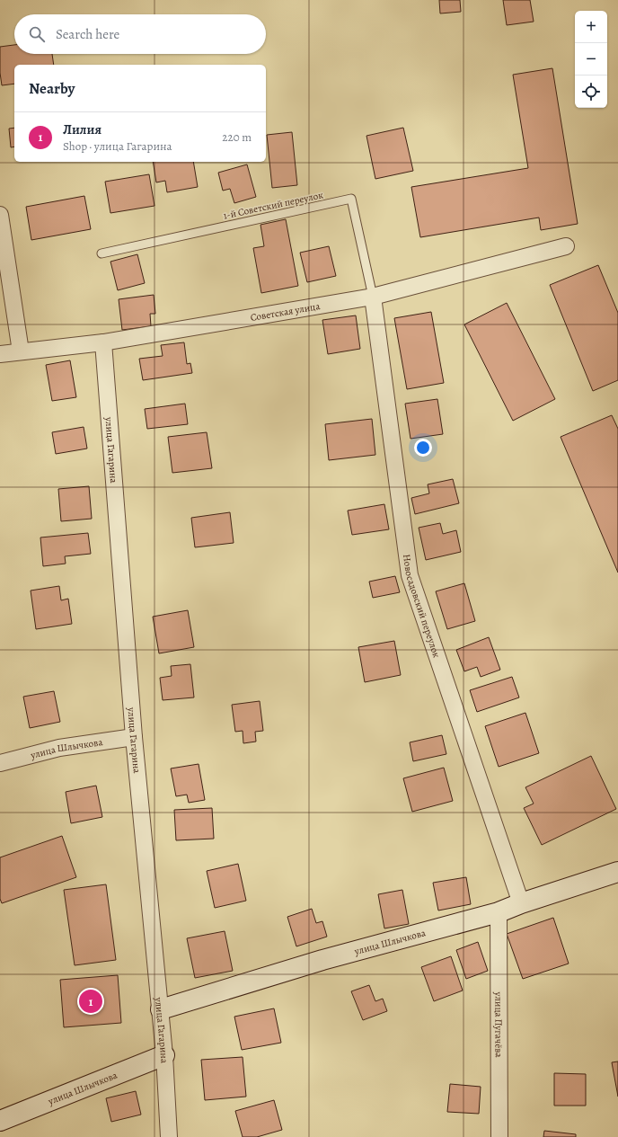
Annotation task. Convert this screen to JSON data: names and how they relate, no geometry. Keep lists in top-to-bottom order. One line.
{"streets":{"street":["Советская улица","улица Гагарина","Новосадовский переулок","улица Шлычкова","улица Пугачёва"],"lane":["1-й Советский переулок"]},"crossings":[["1-й Советский переулок","Советская улица"],["1-й Советский переулок","Новосадовский переулок"],["Советская улица","улица Гагарина"],["Советская улица","Новосадовский переулок"],["улица Гагарина","улица Шлычкова"],["Новосадовский переулок","улица Шлычкова"],["улица Шлычкова","улица Пугачёва"]],"page":{"map_buttons":["+","−"],"search":"Search here","heading":"Nearby","list":[{"mark":"1","name":"Лилия","note":"Shop · улица Гагарина","value":"220 m"}],"pins":"1"}}
